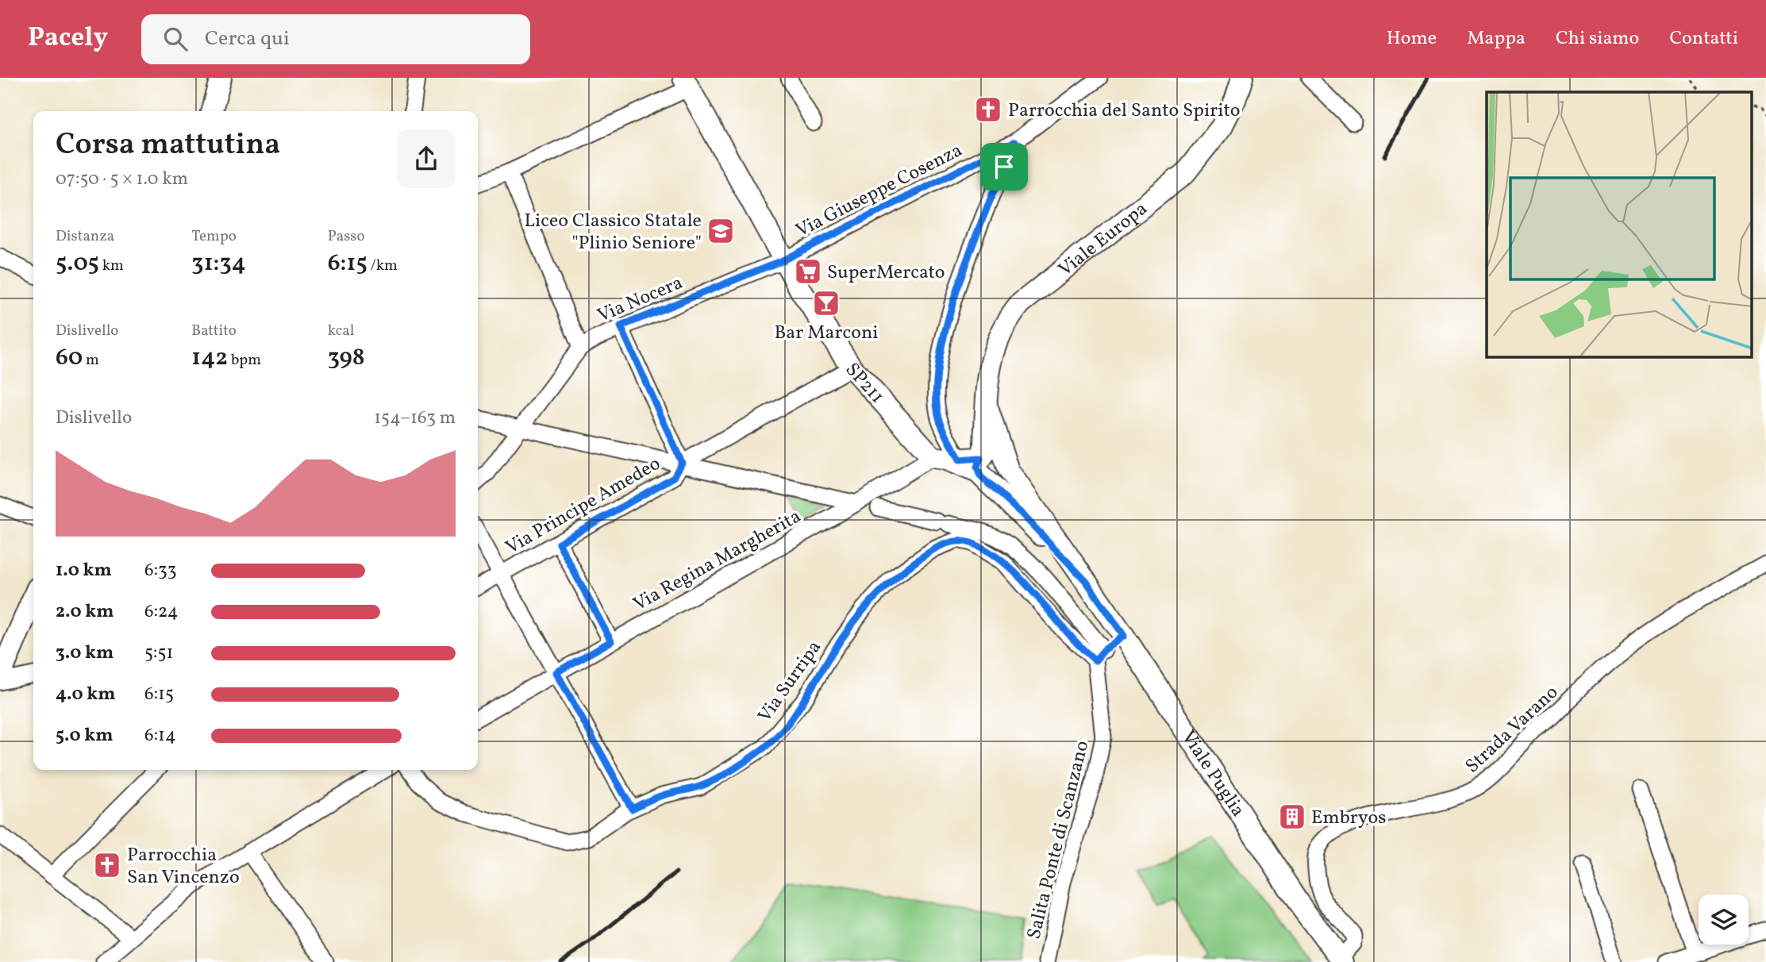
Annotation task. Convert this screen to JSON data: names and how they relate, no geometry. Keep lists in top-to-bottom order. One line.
{"streets":{"main road":["Viale Europa","SP211","Viale Puglia"],"street":["Via Giuseppe Cosenza","Via Nocera","Via Principe Amedeo","Via Regina Margherita","Via Surripa","Strada Varano","Salita Ponte di Scanzano"]},"crossings":[["Via Giuseppe Cosenza","Via Nocera"],["Via Giuseppe Cosenza","SP211"],["Viale Europa","Viale Puglia"],["Via Nocera","SP211"],["SP211","Via Principe Amedeo"],["SP211","Via Regina Margherita"],["Via Surripa","Salita Ponte di Scanzano"],["Strada Varano","Viale Puglia"]],"places":{"church":["Parrocchia del Santo Spirito","Parrocchia San Vincenzo"],"school or university":["Liceo Classico Statale \"Plinio Seniore\""],"supermarket":["SuperMercato"],"bar":["Bar Marconi"],"building":["Embryos"]},"page":{"header":"Pacely","search":"Cerca qui","nav":["Home","Mappa","Chi siamo","Contatti"],"heading":["Corsa mattutina","07:50 · 5 × 1.0 km"],"stats":[["Distanza","5.05 km"],["Tempo","31:34"],["Passo","6:15 /km"],["Dislivello","60 m"],["Battito","142 bpm"],["kcal","398"]],"chart":["Dislivello","154–163 m"],"list":[{"name":"1.0 km","note":"6:33"},{"name":"2.0 km","note":"6:24"},{"name":"3.0 km","note":"5:51"},{"name":"4.0 km","note":"6:15"},{"name":"5.0 km","note":"6:14"}]}}
